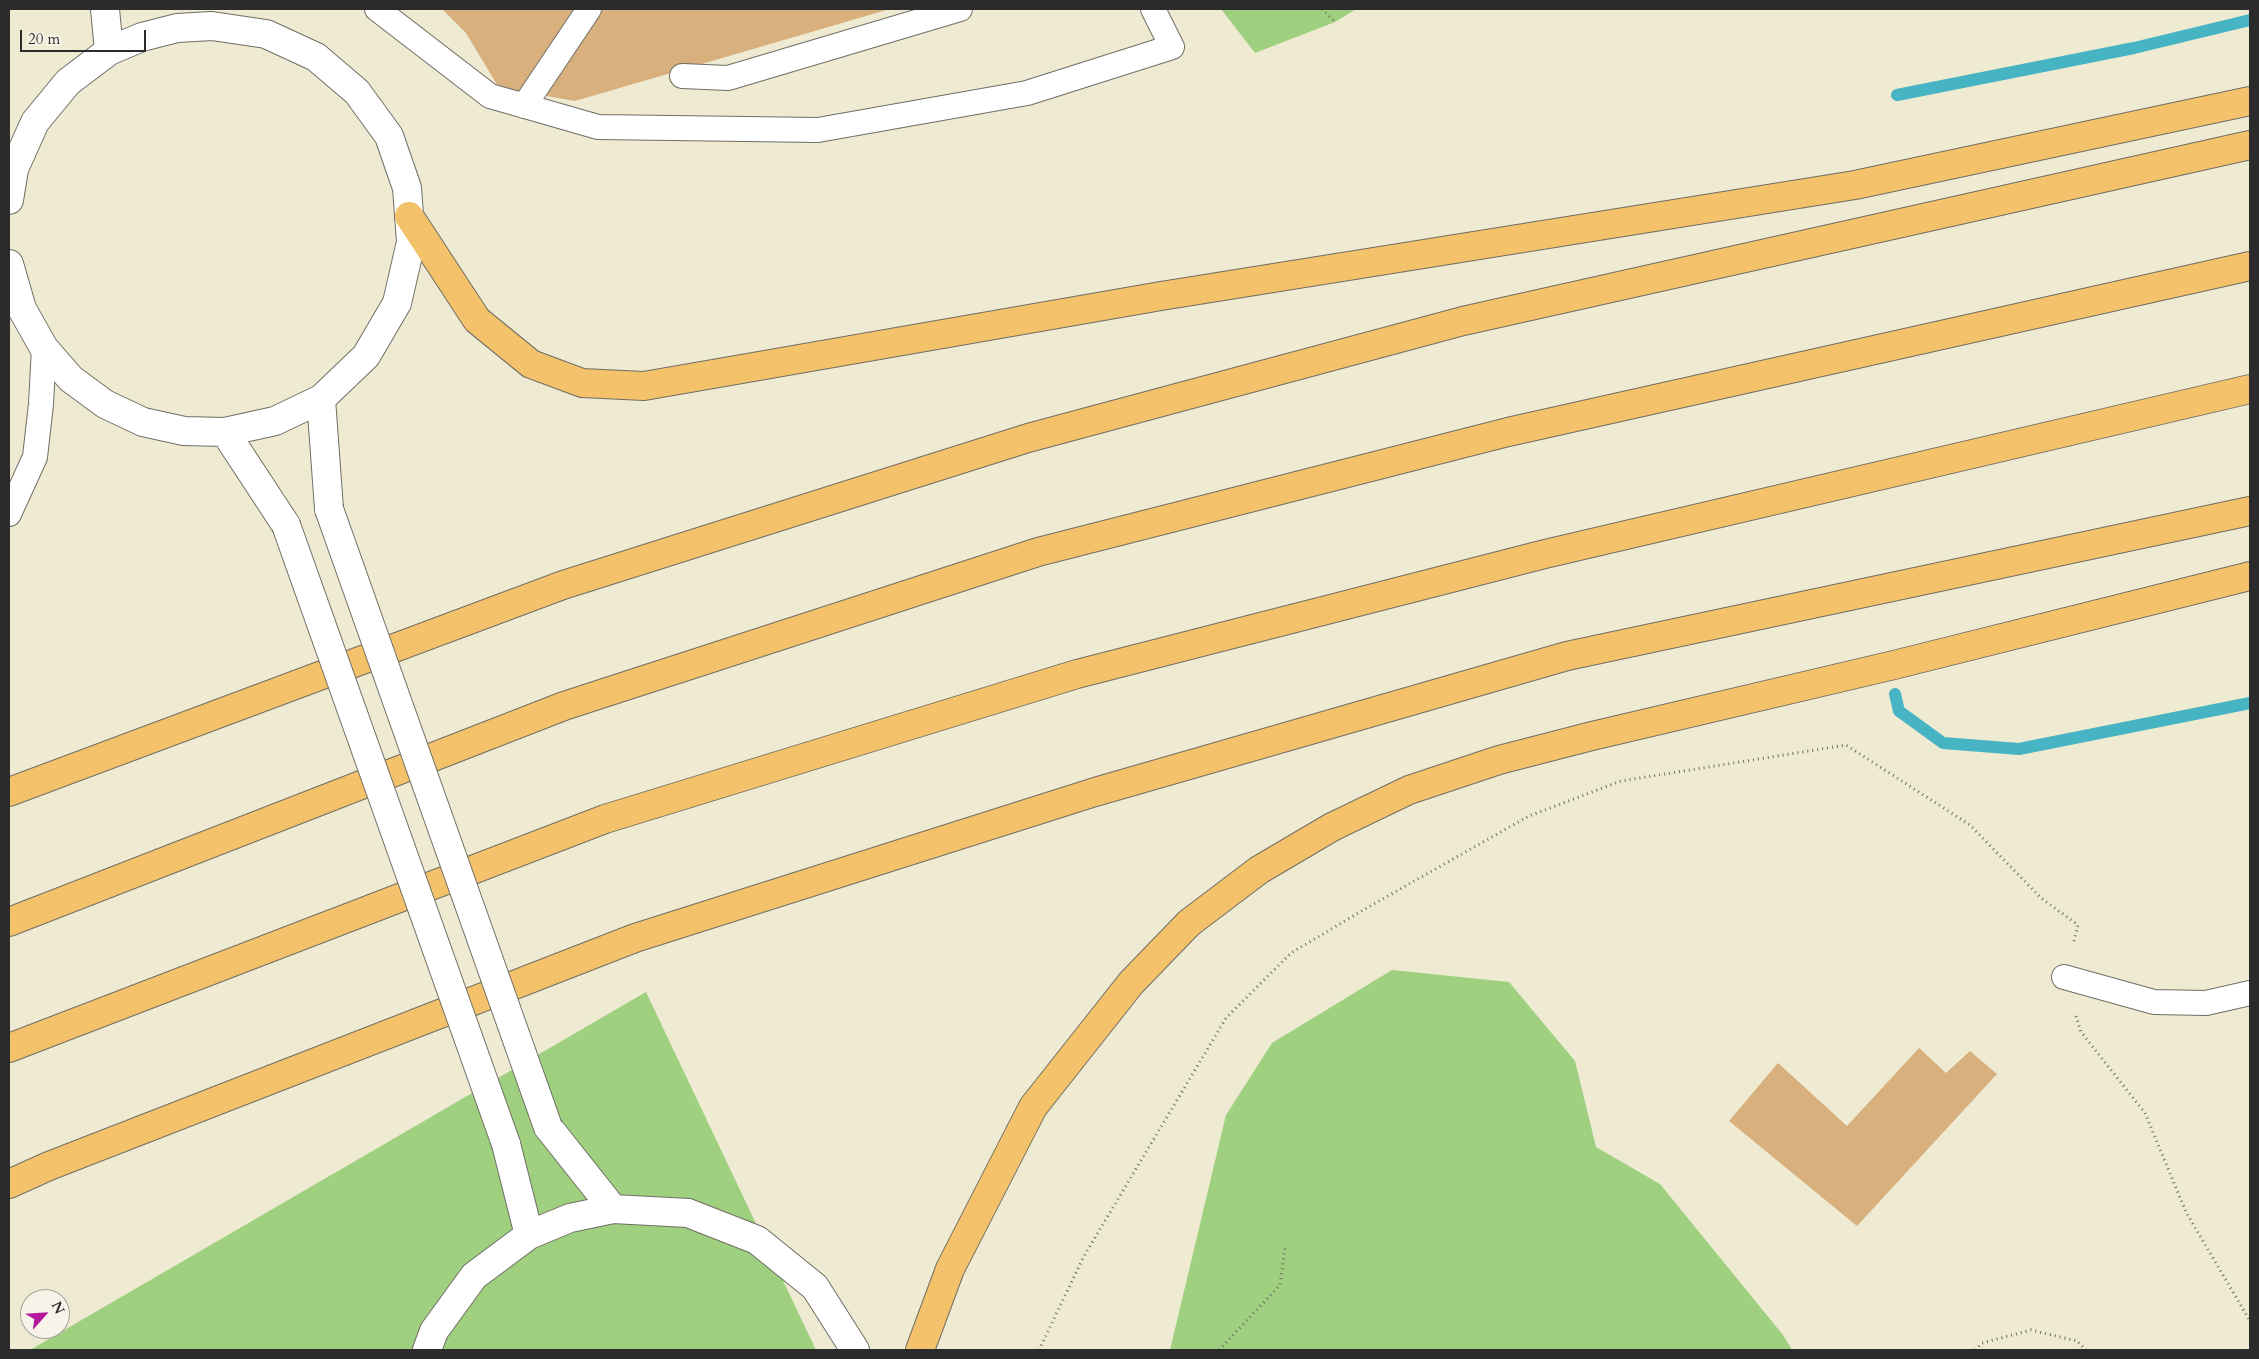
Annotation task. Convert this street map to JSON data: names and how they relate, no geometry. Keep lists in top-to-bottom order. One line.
{"scale_bar":"20 m","north":"top right"}
